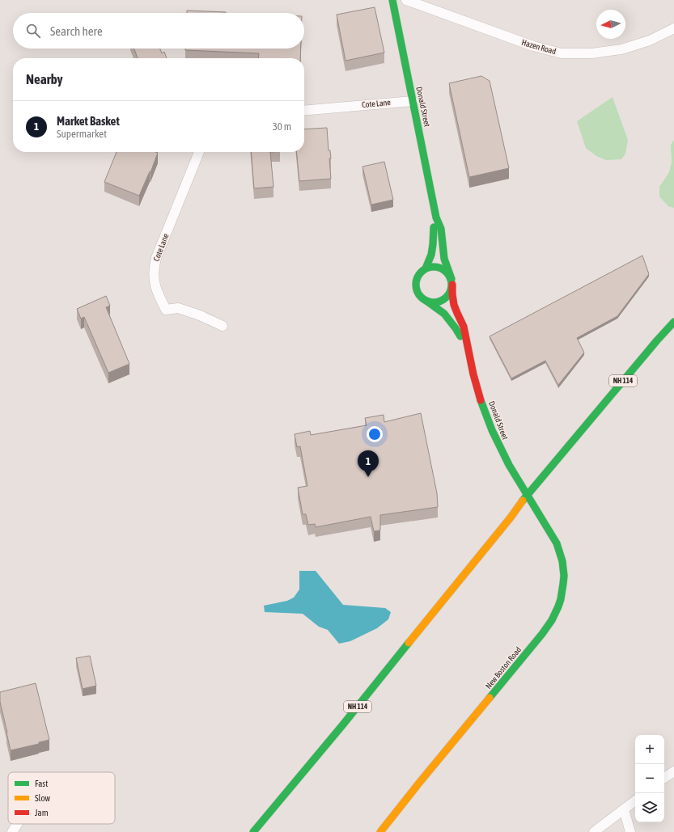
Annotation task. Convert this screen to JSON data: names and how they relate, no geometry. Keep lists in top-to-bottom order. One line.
{"streets":{"street":["Hazen Road","Cote Lane","Donald Street","NH 114","New Boston Road"]},"crossings":[["Cote Lane","Donald Street"],["Donald Street","NH 114"],["Donald Street","New Boston Road"],["NH 114","New Boston Road"]],"legend":["Fast","Slow","Jam"],"north":"left","page":{"search":"Search here","heading":"Nearby","list":[{"mark":"1","name":"Market Basket","note":"Supermarket","value":"30 m"}],"pins":"1","map_buttons":["+","−"]}}
